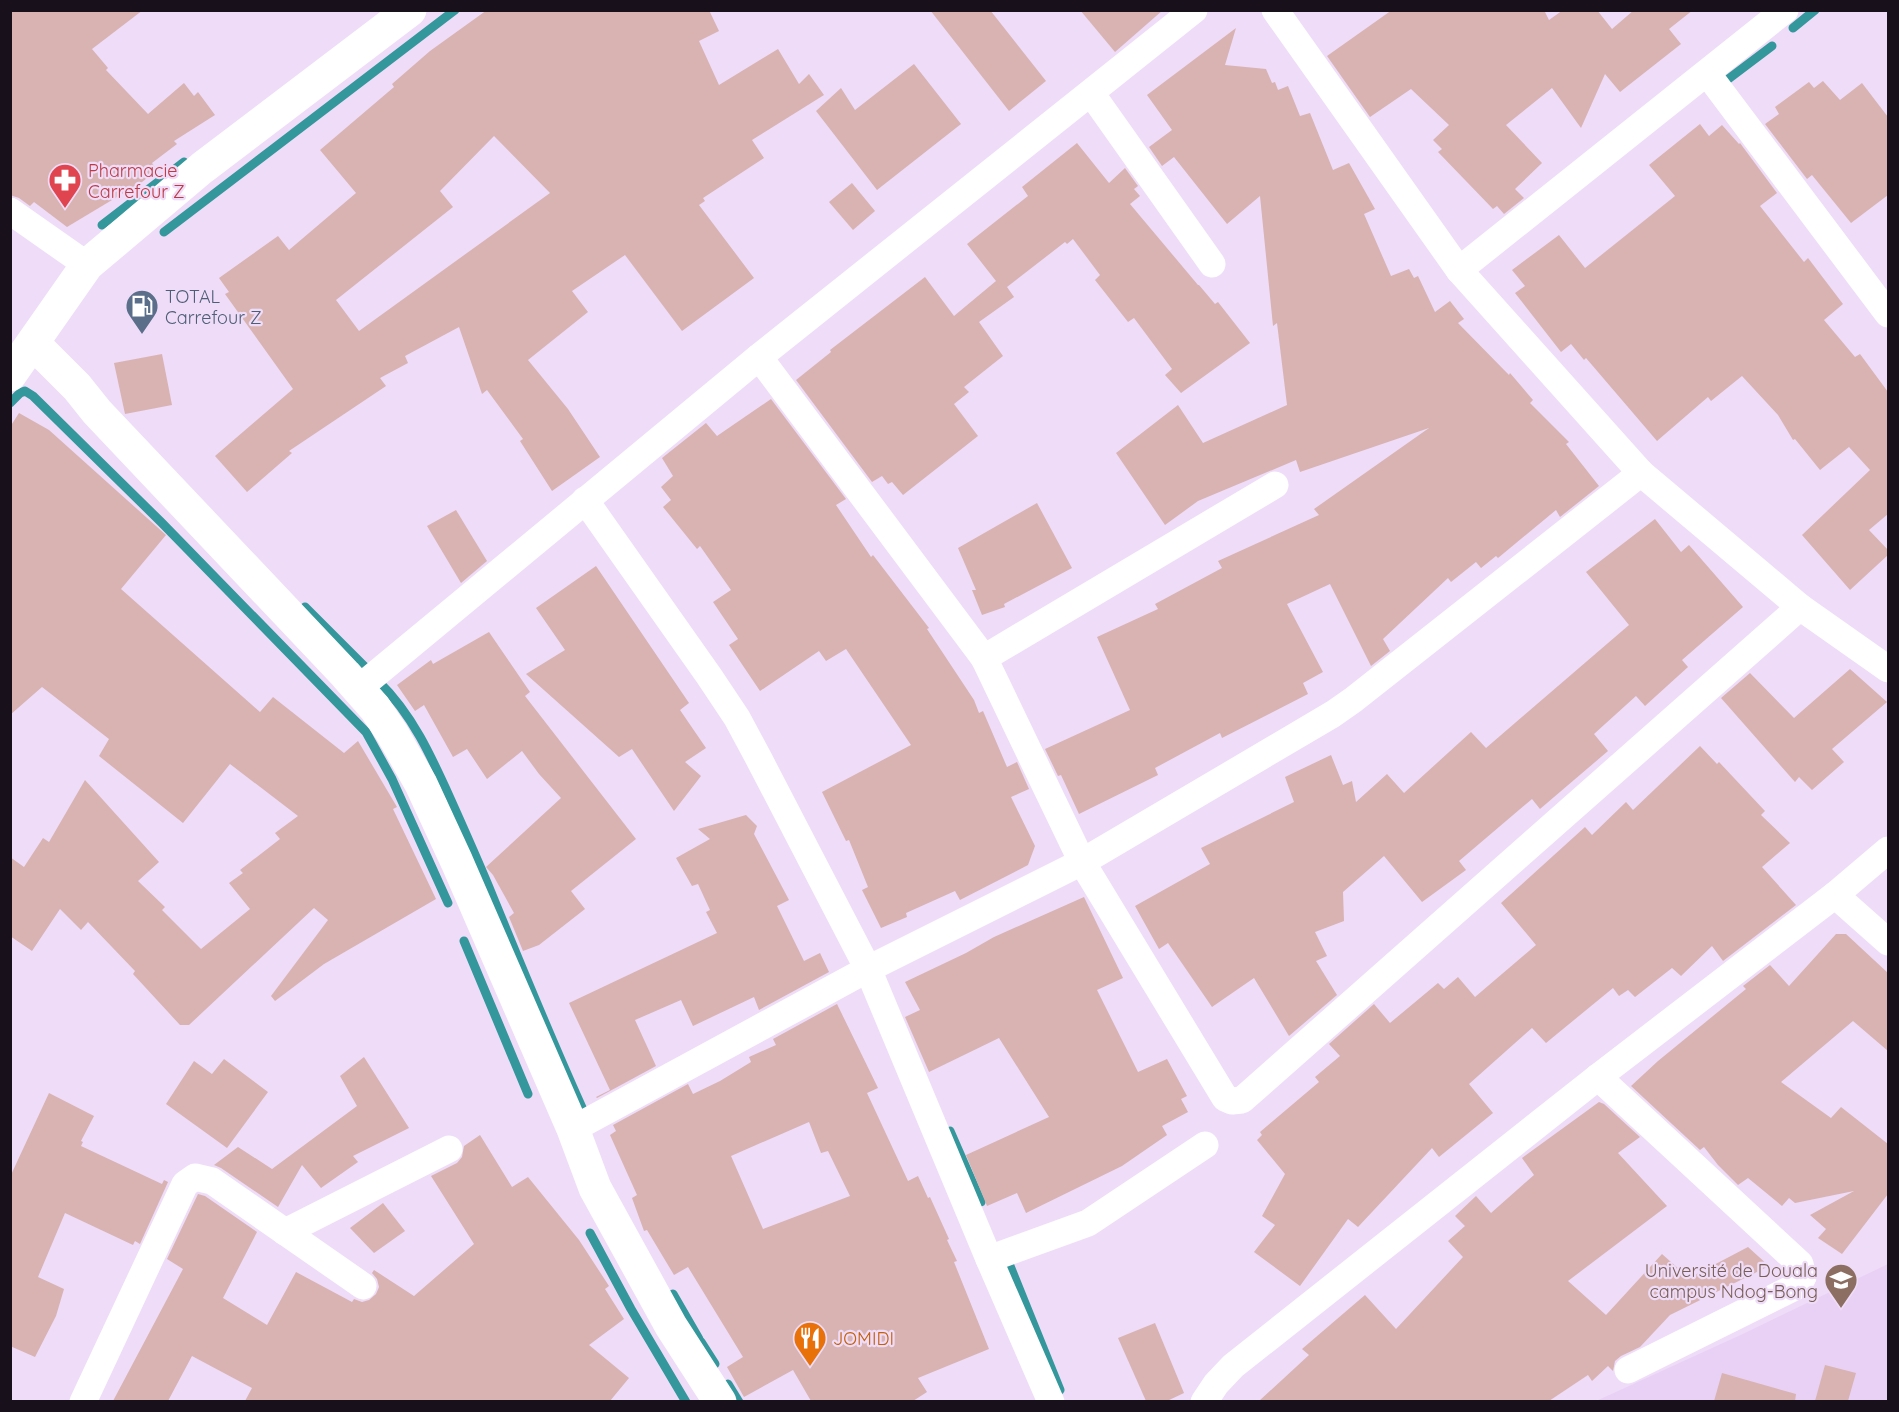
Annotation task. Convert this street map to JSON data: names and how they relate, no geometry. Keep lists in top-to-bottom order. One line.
{"places":{"pharmacy":["Pharmacie Carrefour Z"],"fuel station":["TOTAL Carrefour Z"],"school or university":["Université de Douala campus Ndog-Bong"],"restaurant":["JOMIDI"]}}
